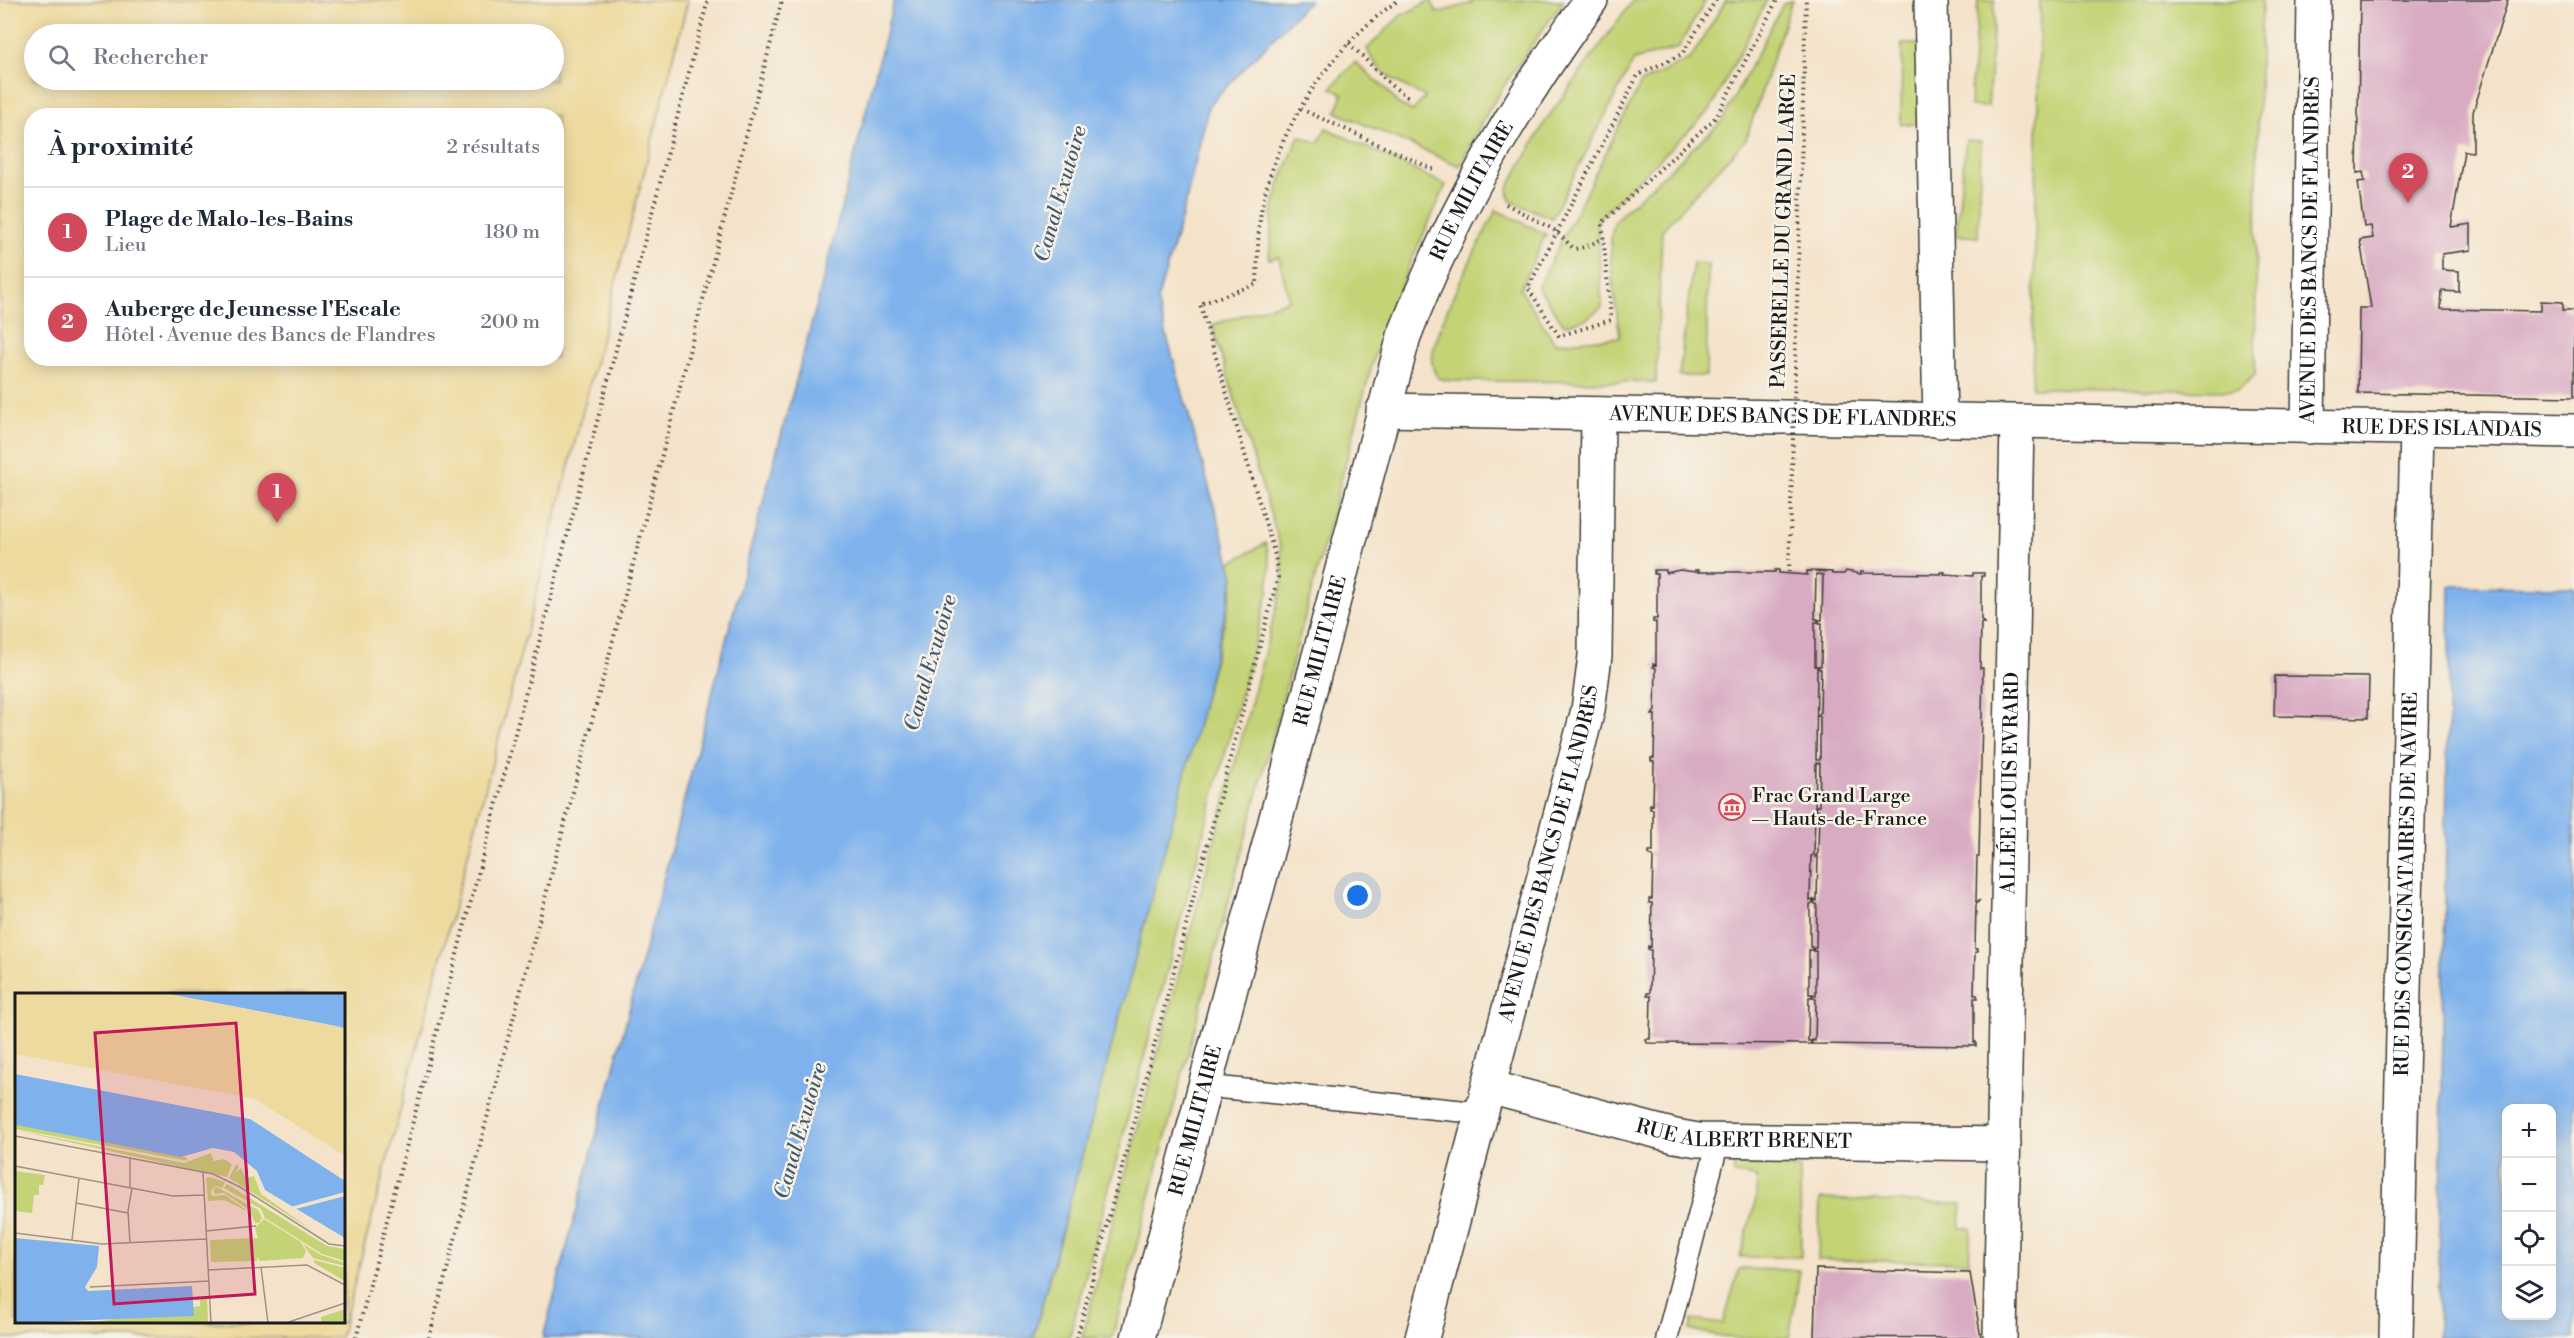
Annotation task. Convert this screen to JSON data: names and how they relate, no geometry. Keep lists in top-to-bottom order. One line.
{"streets":{"street":["RUE MILITAIRE","AVENUE DES BANCS DE FLANDRES","RUE DES ISLANDAIS","ALLÉE LOUIS EVRARD","RUE DES CONSIGNATAIRES DE NAVIRE","RUE ALBERT BRENET"],"path":["PASSERELLE DU GRAND LARGE"]},"crossings":[["AVENUE DES BANCS DE FLANDRES","RUE DES ISLANDAIS"],["AVENUE DES BANCS DE FLANDRES","ALLÉE LOUIS EVRARD"],["AVENUE DES BANCS DE FLANDRES","RUE ALBERT BRENET"],["RUE DES ISLANDAIS","RUE DES CONSIGNATAIRES DE NAVIRE"],["ALLÉE LOUIS EVRARD","RUE ALBERT BRENET"]],"water":["Canal Exutoire"],"places":{"museum":["Frac Grand Large — Hauts-de-France"]},"page":{"search":"Rechercher","heading":["À proximité","2 résultats"],"pins":["2","1"],"list":[{"mark":"1","name":"Plage de Malo-les-Bains","note":"Lieu","value":"180 m"},{"mark":"2","name":"Auberge de Jeunesse l'Escale","note":"Hôtel · Avenue des Bancs de Flandres","value":"200 m"}],"map_buttons":["+","−"]}}
